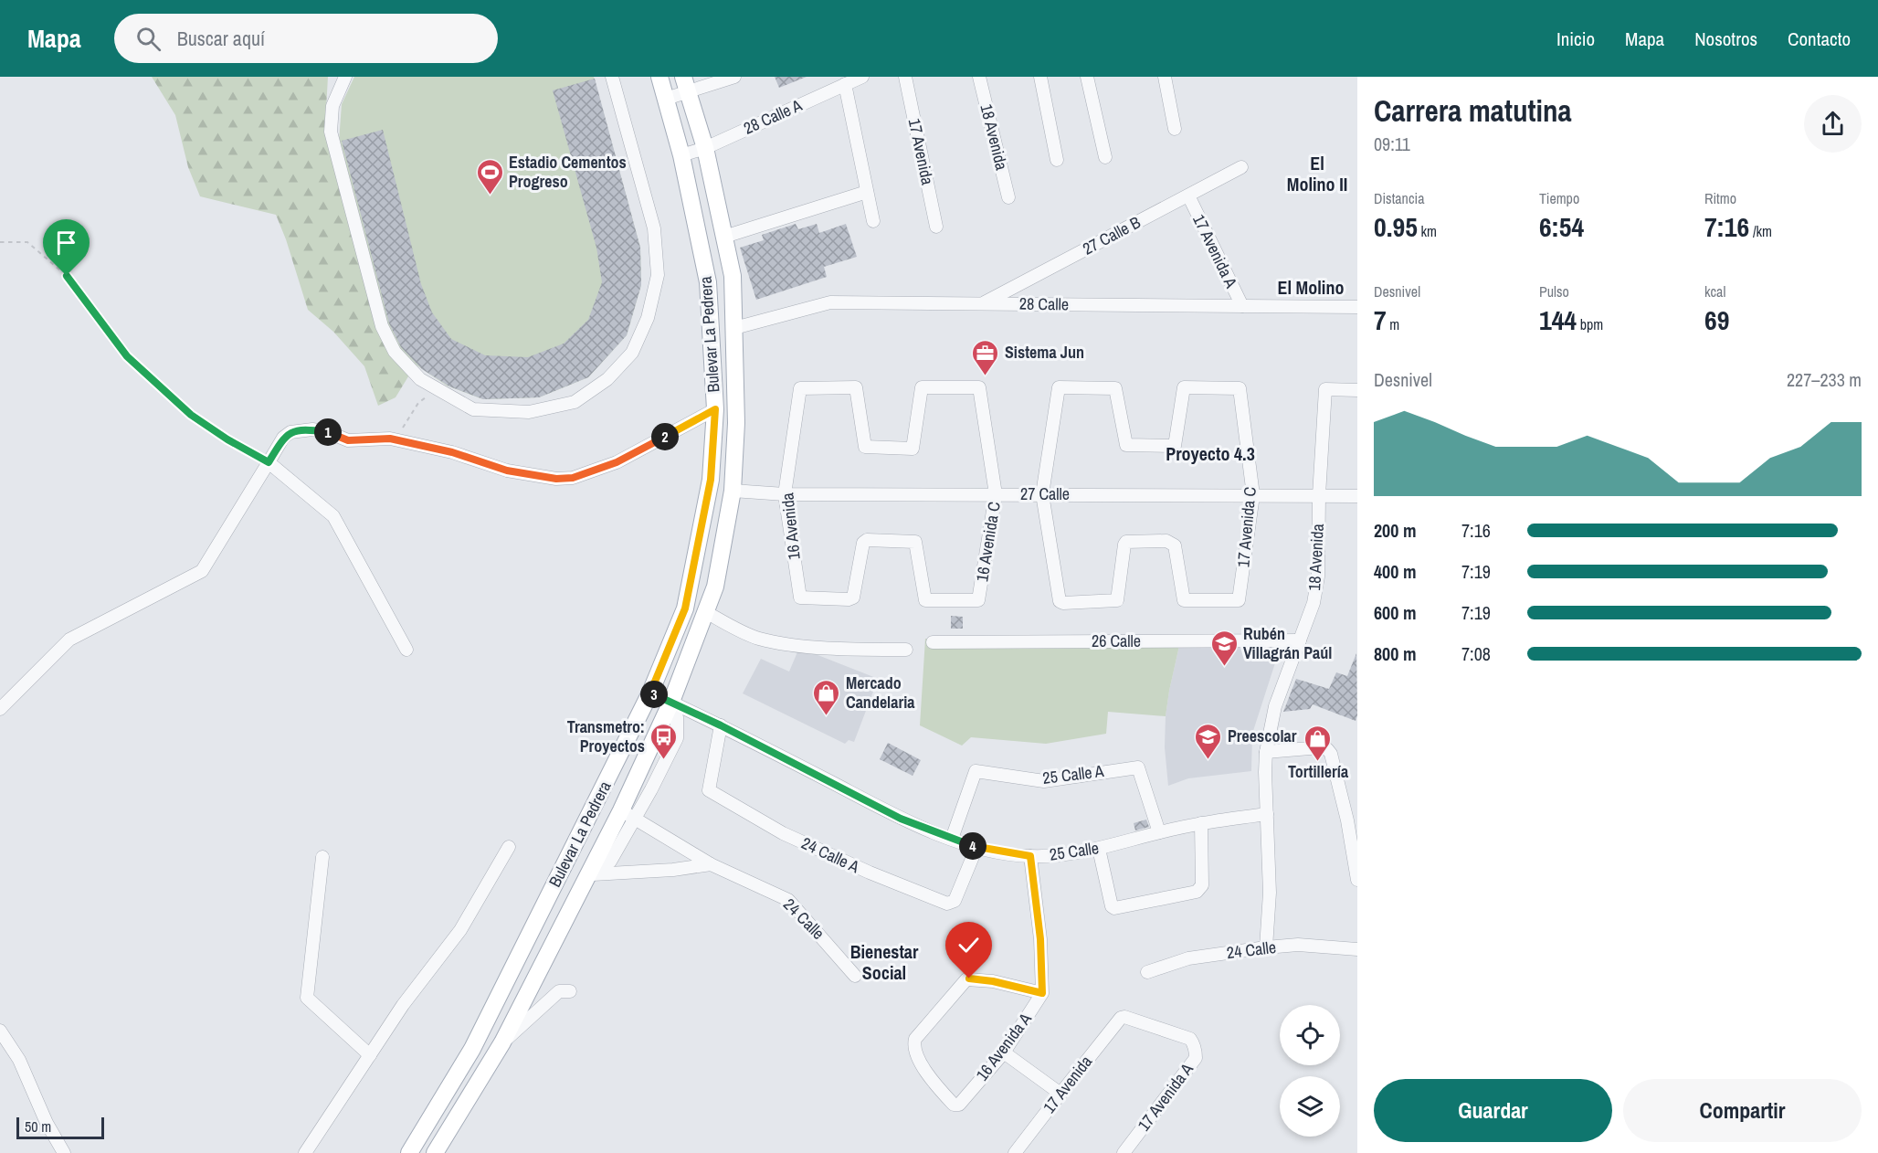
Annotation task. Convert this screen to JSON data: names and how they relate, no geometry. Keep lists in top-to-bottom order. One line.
{"streets":{"main road":["Bulevar La Pedrera"],"street":["28 Calle A","18 Avenida","17 Avenida","27 Calle B","17 Avenida A","28 Calle","27 Calle","16 Avenida","17 Avenida C","16 Avenida C","26 Calle","25 Calle A","25 Calle","24 Calle A","24 Calle","16 Avenida A"]},"crossings":[["28 Calle A","Bulevar La Pedrera"],["18 Avenida","27 Calle"],["18 Avenida","26 Calle"],["18 Avenida","25 Calle"],["18 Avenida","24 Calle"],["17 Avenida","17 Avenida A"],["27 Calle B","17 Avenida A"],["27 Calle B","28 Calle"],["17 Avenida A","28 Calle"],["28 Calle","Bulevar La Pedrera"],["Bulevar La Pedrera","27 Calle"],["Bulevar La Pedrera","25 Calle"],["Bulevar La Pedrera","24 Calle"],["27 Calle","16 Avenida"],["27 Calle","17 Avenida C"],["27 Calle","16 Avenida C"],["16 Avenida","16 Avenida C"],["25 Calle A","25 Calle"],["25 Calle","24 Calle A"]],"districts":["El Molino II","El Molino","Proyecto 4.3","Bienestar Social"],"places":{"sports":["Estadio Cementos Progreso"],"office":["Sistema Jun"],"school or university":["Rubén Villagrán Paúl","Preescolar"],"shop":["Mercado Candelaria","Tortillería"],"bus stop":["Transmetro: Proyectos"]},"scale_bar":"50 m","page":{"header":"Mapa","search":"Buscar aquí","nav":["Inicio","Mapa","Nosotros","Contacto"],"heading":["Carrera matutina","09:11"],"stats":[["Distancia","0.95 km"],["Tiempo","6:54"],["Ritmo","7:16 /km"],["Desnivel","7 m"],["Pulso","144 bpm"],["kcal","69"]],"chart":["Desnivel","227–233 m"],"pins":["1","2","3","4"],"list":[{"name":"200 m","note":"7:16"},{"name":"400 m","note":"7:19"},{"name":"600 m","note":"7:19"},{"name":"800 m","note":"7:08"}],"buttons":["Guardar","Compartir"],"scale":"50 m"}}
